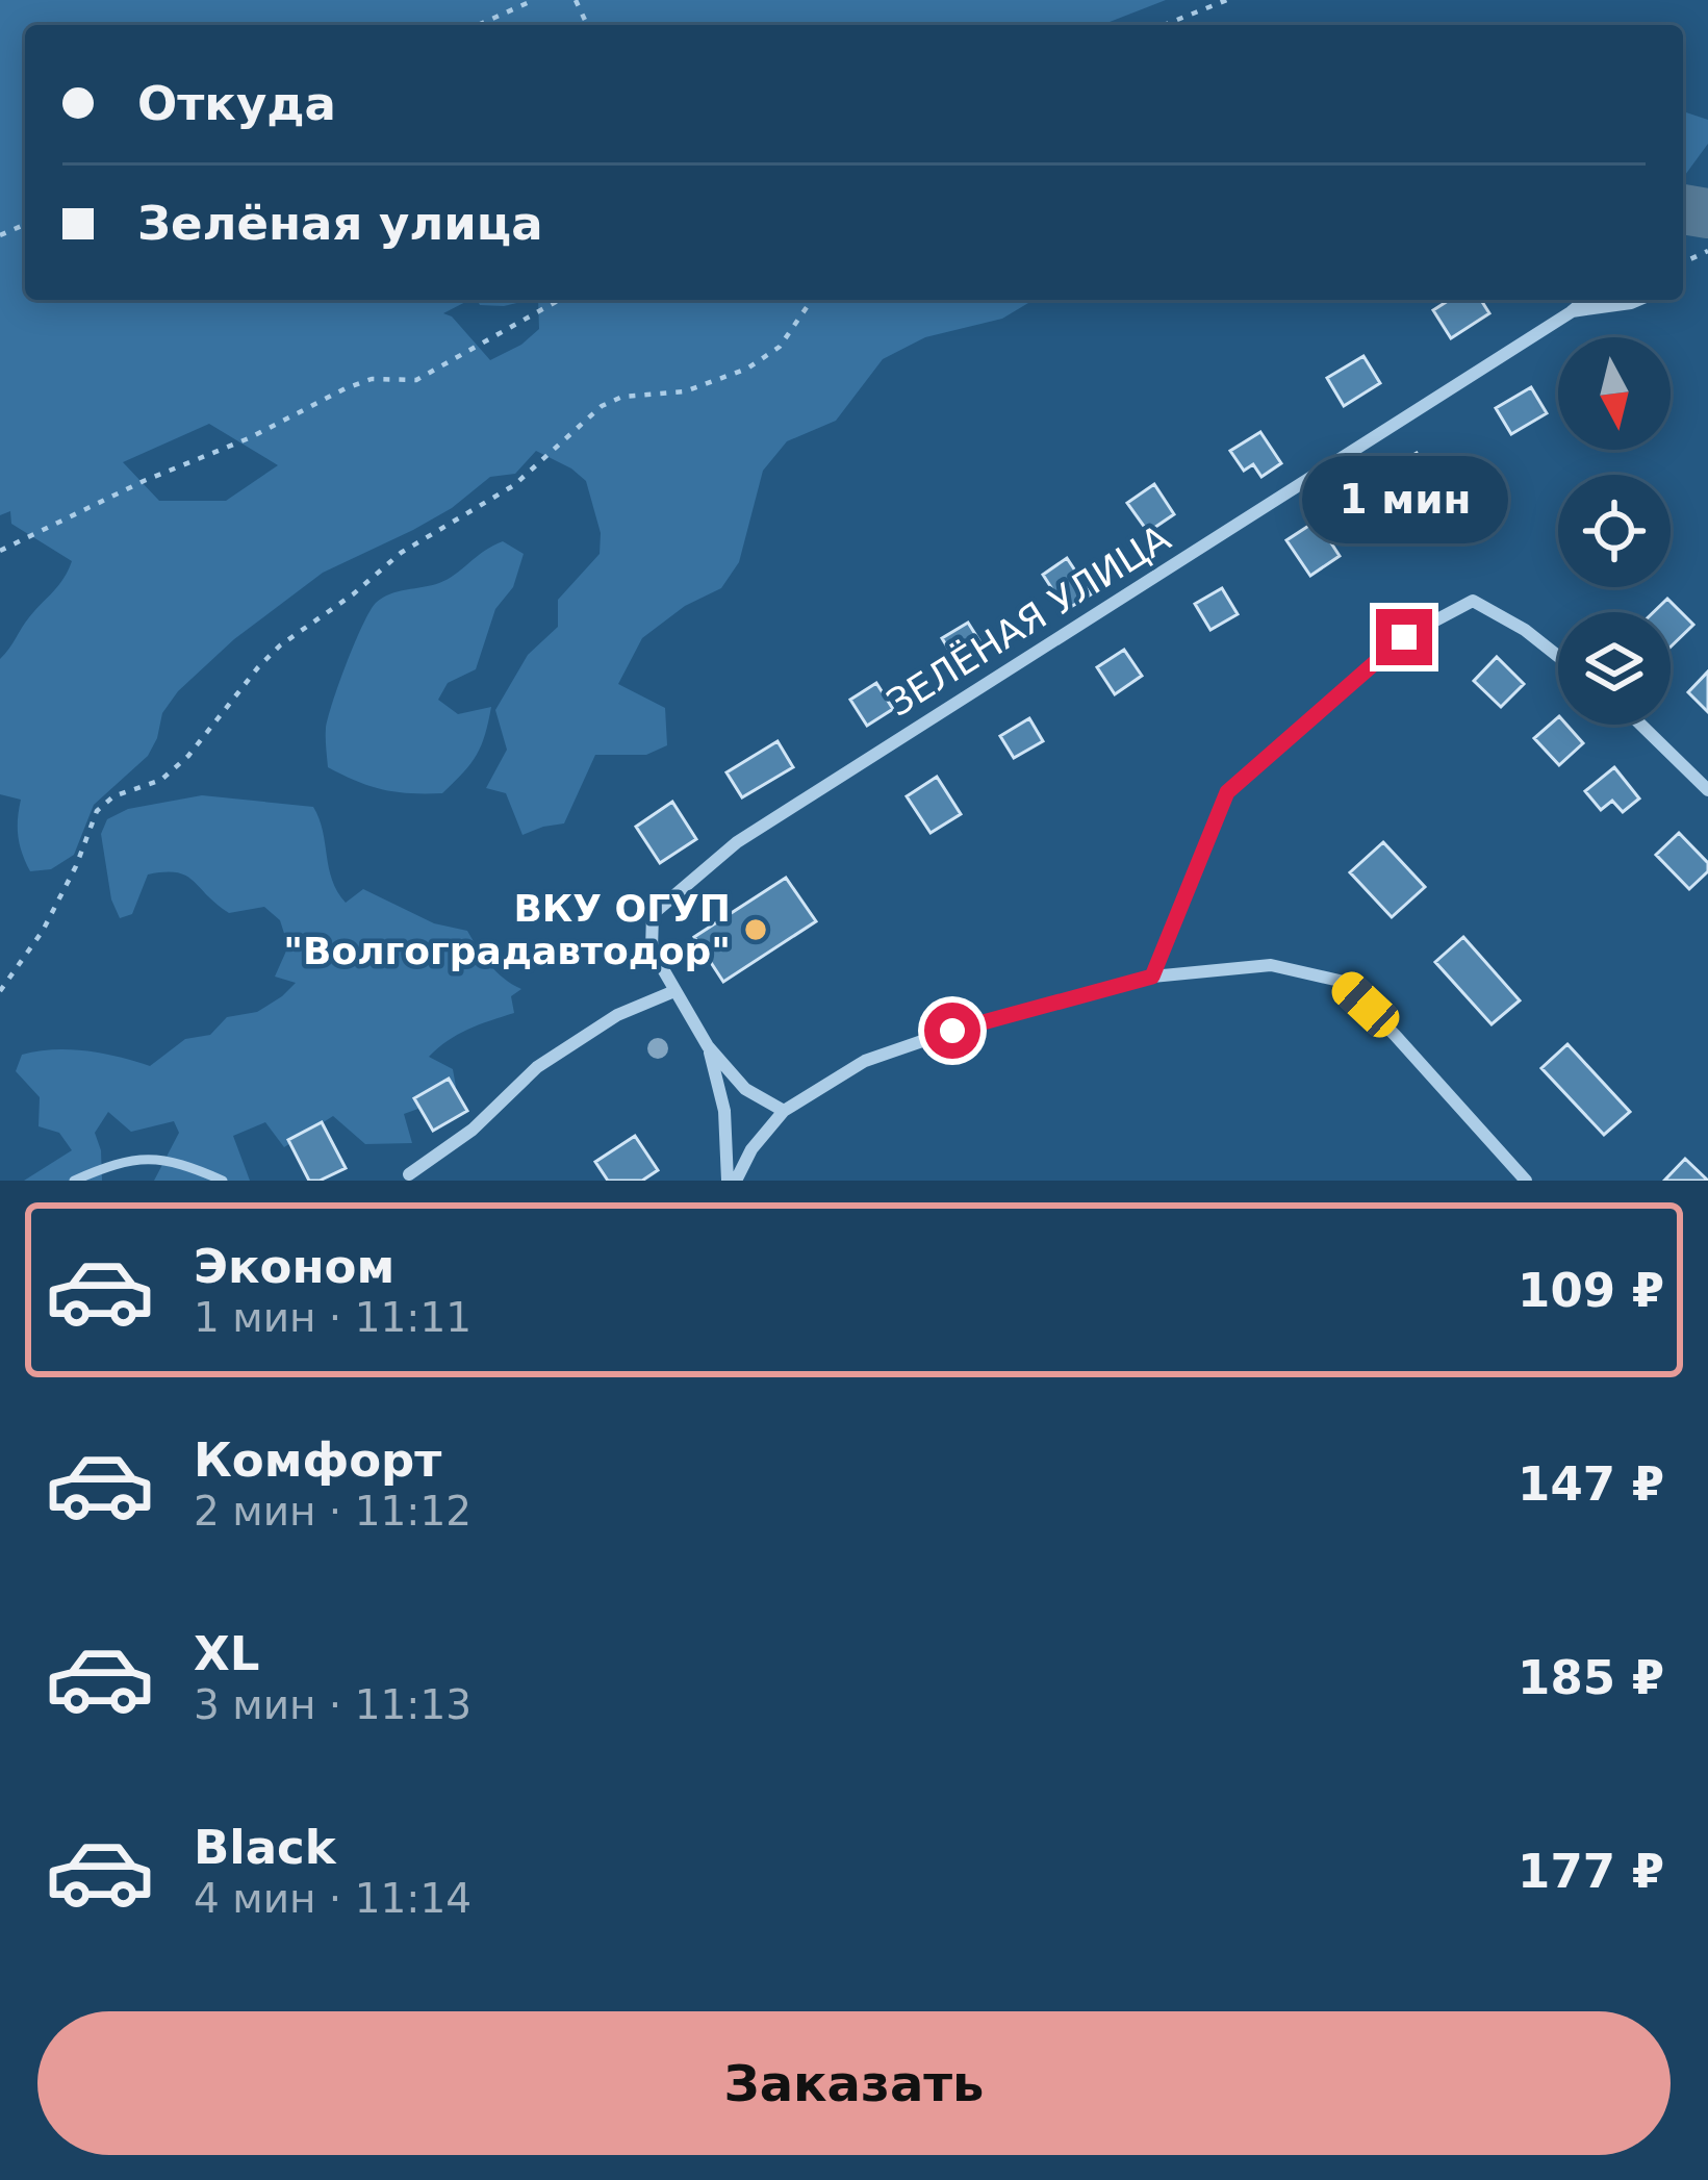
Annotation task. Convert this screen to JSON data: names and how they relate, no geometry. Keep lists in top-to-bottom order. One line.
{"streets":{"street":["ЗЕЛЁНАЯ УЛИЦА"]},"places":["ВКУ ОГУП \"Волгоградавтодор\""],"north":"bottom","page":{"banner":["Откуда","Зелёная улица"],"bubble":"1 мин","list":[{"name":"Эконом","note":"1 мин · 11:11","value":"109 ₽"},{"name":"Комфорт","note":"2 мин · 11:12","value":"147 ₽"},{"name":"XL","note":"3 мин · 11:13","value":"185 ₽"},{"name":"Black","note":"4 мин · 11:14","value":"177 ₽"}],"buttons":"Заказать"}}
